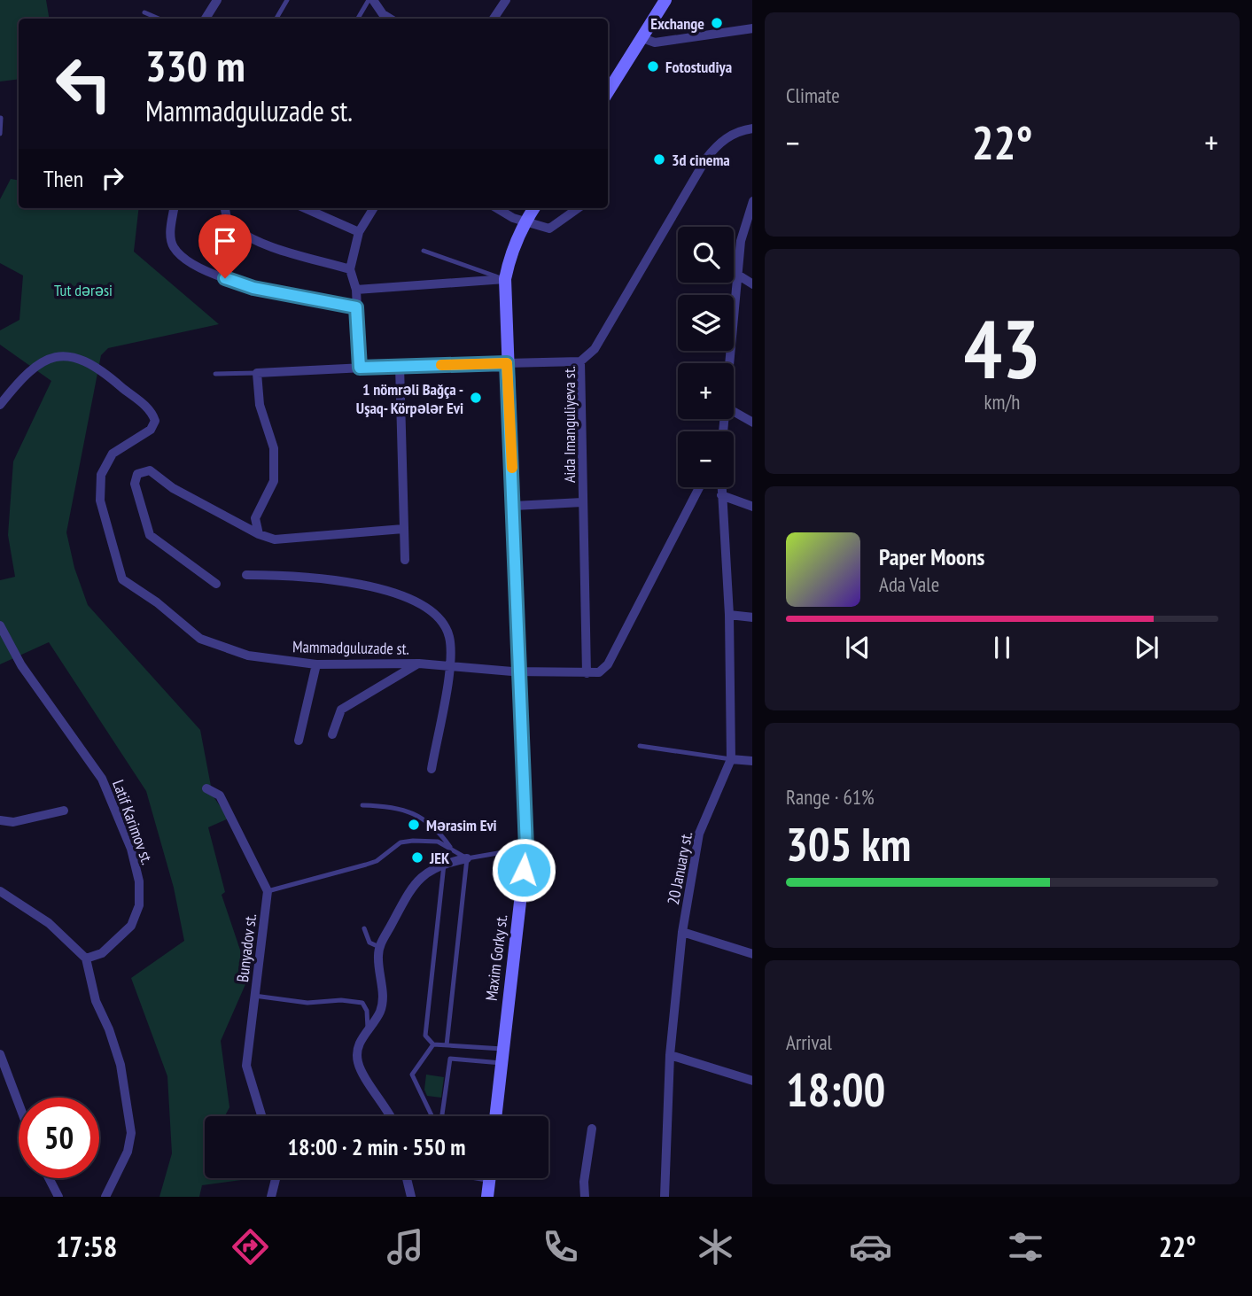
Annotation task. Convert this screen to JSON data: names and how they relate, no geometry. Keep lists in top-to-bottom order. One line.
{"streets":{"main road":["Maxim Gorky st."],"street":["Aida Imanguliyeva st.","Mammadguluzade st.","Latif Karimov st.","20 January st.","Bunyadov st."]},"crossings":[["Mammadguluzade st.","Maxim Gorky st."]],"parks":["Tut dərəsi"],"places":["Exchange","Fotostudiya","3d cinema","1 nömrəli Bağça - Uşaq- Körpələr Evi","Mərasim Evi","JEK"],"page":{"tile":["Climate",["43","km/h"],["Range · 61%","305 km"],["Arrival","18:00"]],"turn":["330 m","Mammadguluzade st."],"heat":["−","22°","+"],"then":"Then","map_buttons":["+","−"],"song":["Paper Moons","Ada Vale"],"limit":"50","trip":"18:00 · 2 min · 550 m","tabs":["17:58","22°"]}}
